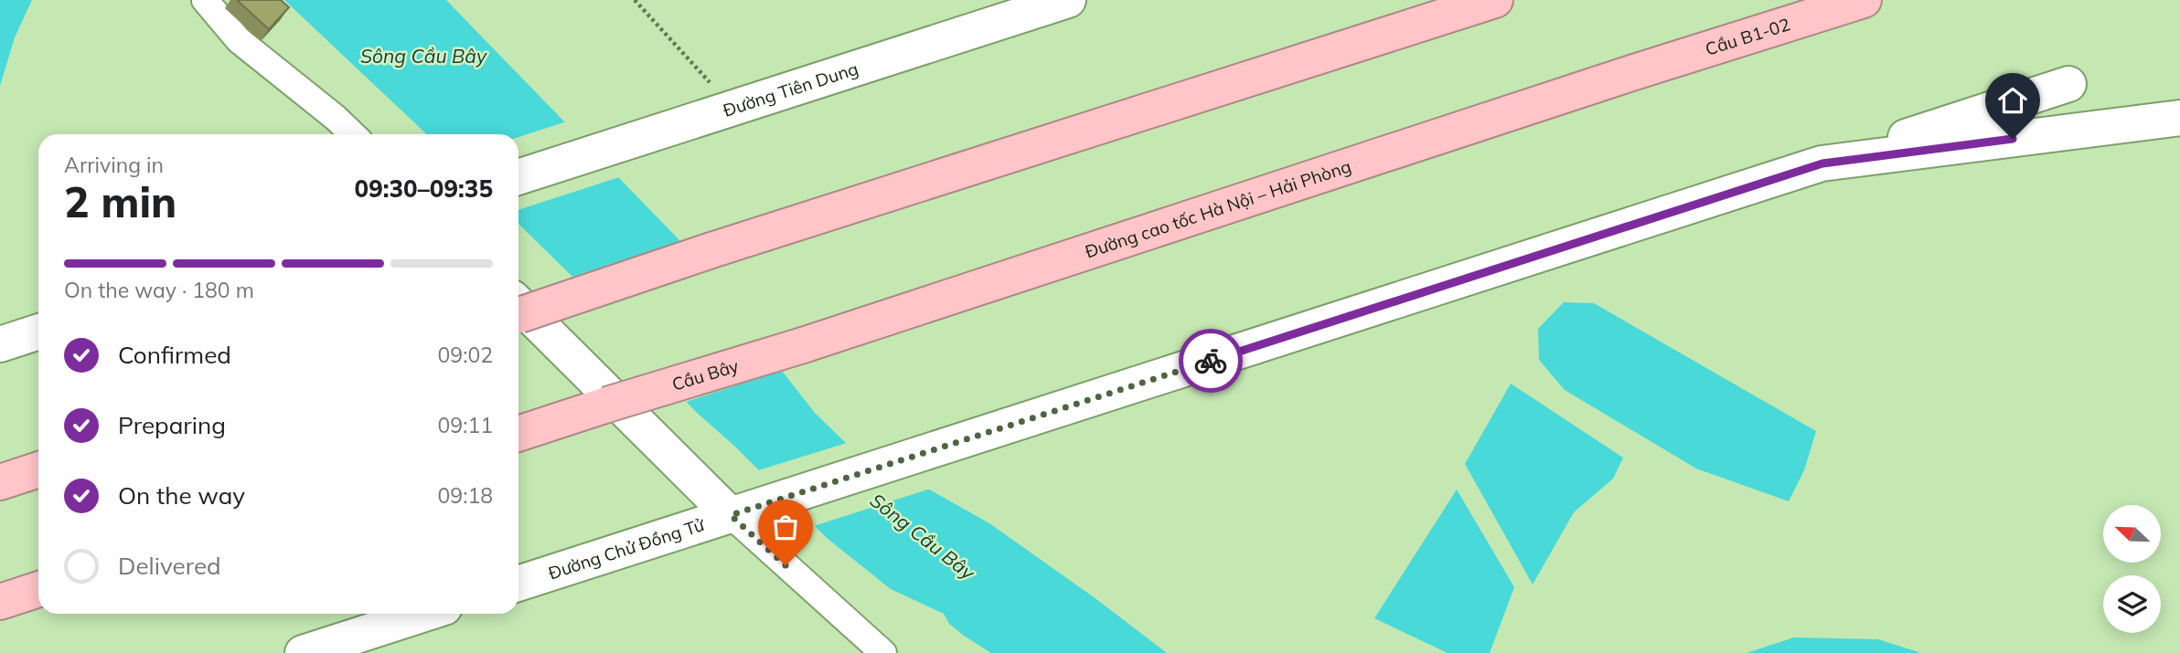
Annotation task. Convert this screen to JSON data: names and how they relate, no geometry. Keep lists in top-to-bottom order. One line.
{"streets":{"highway":["Cầu B1-02","Đường cao tốc Hà Nội – Hải Phòng","Cầu Bây"],"main road":["Đường Tiên Dung","Đường Chử Đồng Tử"]},"crossings":[["Cầu B1-02","Đường cao tốc Hà Nội – Hải Phòng"],["Đường cao tốc Hà Nội – Hải Phòng","Cầu Bây"]],"water":["Sông Cầu Bây"],"north":"top left","page":{"heading":["2 min","Arriving in","09:30–09:35"],"bar":"On the way · 180 m","list":[["Confirmed","09:02"],["Preparing","09:11"],["On the way","09:18"],"Delivered"]}}
